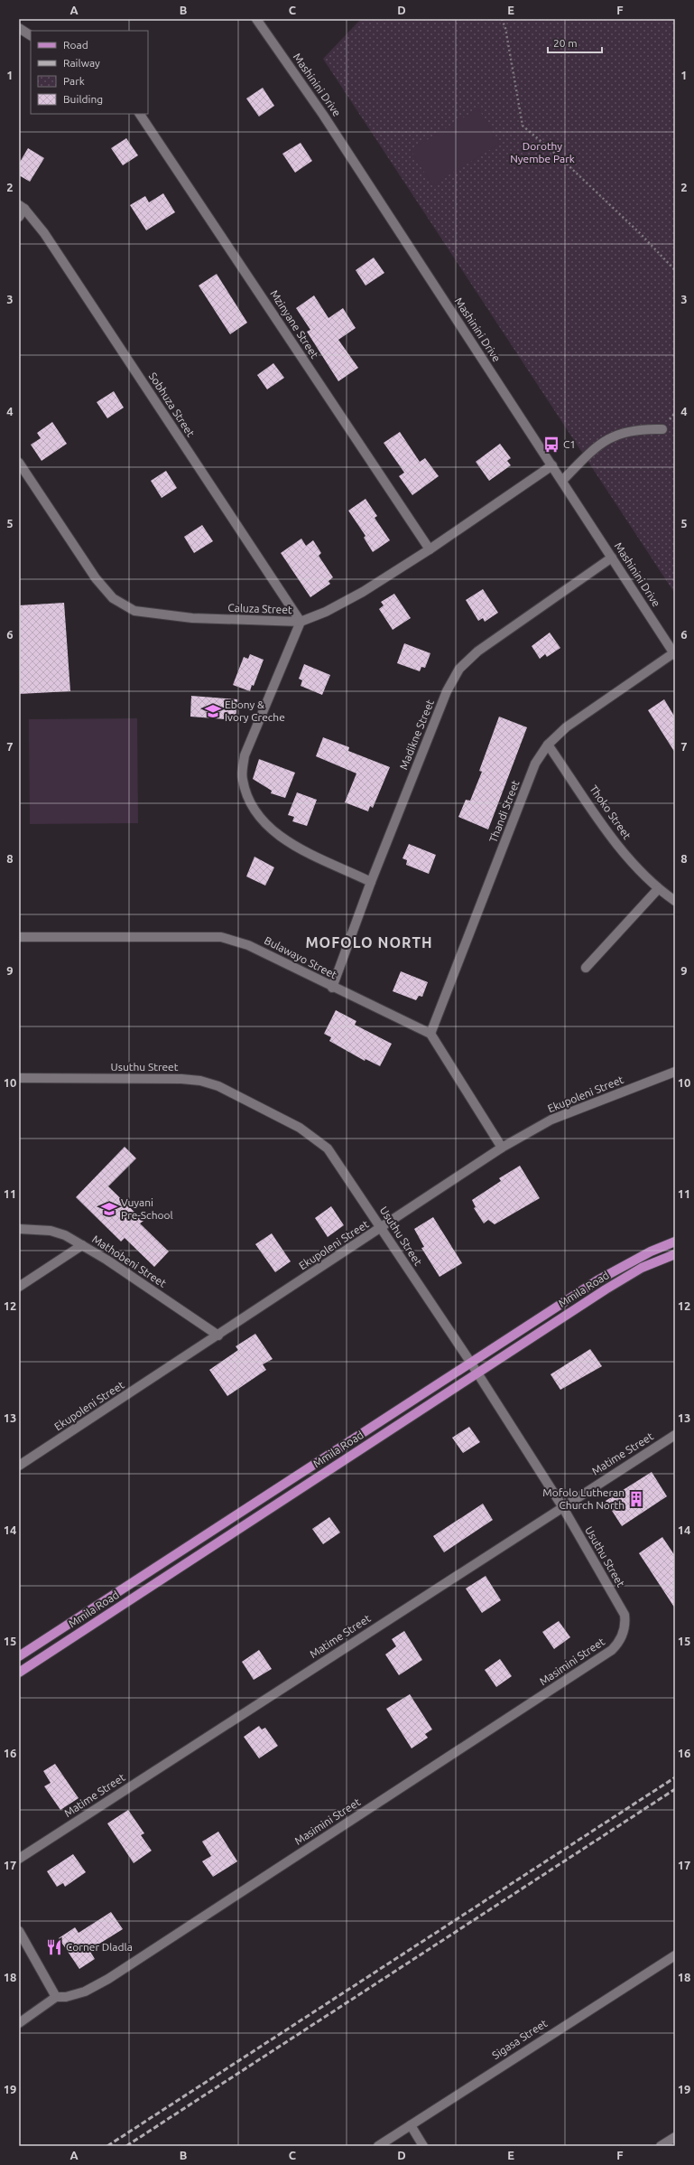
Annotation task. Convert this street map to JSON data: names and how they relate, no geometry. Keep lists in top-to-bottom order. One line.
{"streets":{"main road":["Mmila Road"],"street":["Mashinini Drive","Mzinyane Street","Sobhuza Street","Caluza Street","Madikne Street","Thandi Street","Thoko Street","Bulawayo Street","Usuthu Street","Ekupoleni Street","Mathobeni Street","Matime Street","Masimini Street","Sigasa Street"]},"crossings":[["Mashinini Drive","Caluza Street"],["Mashinini Drive","Madikne Street"],["Mashinini Drive","Thandi Street"],["Mzinyane Street","Caluza Street"],["Sobhuza Street","Caluza Street"],["Madikne Street","Bulawayo Street"],["Thandi Street","Thoko Street"],["Thandi Street","Bulawayo Street"],["Usuthu Street","Ekupoleni Street"],["Usuthu Street","Mmila Road"],["Usuthu Street","Matime Street"],["Usuthu Street","Masimini Street"],["Ekupoleni Street","Mathobeni Street"]],"districts":["MOFOLO NORTH"],"parks":["Dorothy Nyembe Park"],"places":{"bus stop":["C1"],"school or university":["Ebony & Ivory Creche","Vuyani Pre-School"],"building":["Mofolo Lutheran Church North"],"restaurant":["Corner Dladla"]},"legend":["Road","Railway","Park","Building"],"scale_bar":"20 m","grid":{"columns":["A","B","C","D","E","F"],"rows":["1","2","3","4","5","6","7","8","9","10","11","12","13","14","15","16","17","18","19"]}}
